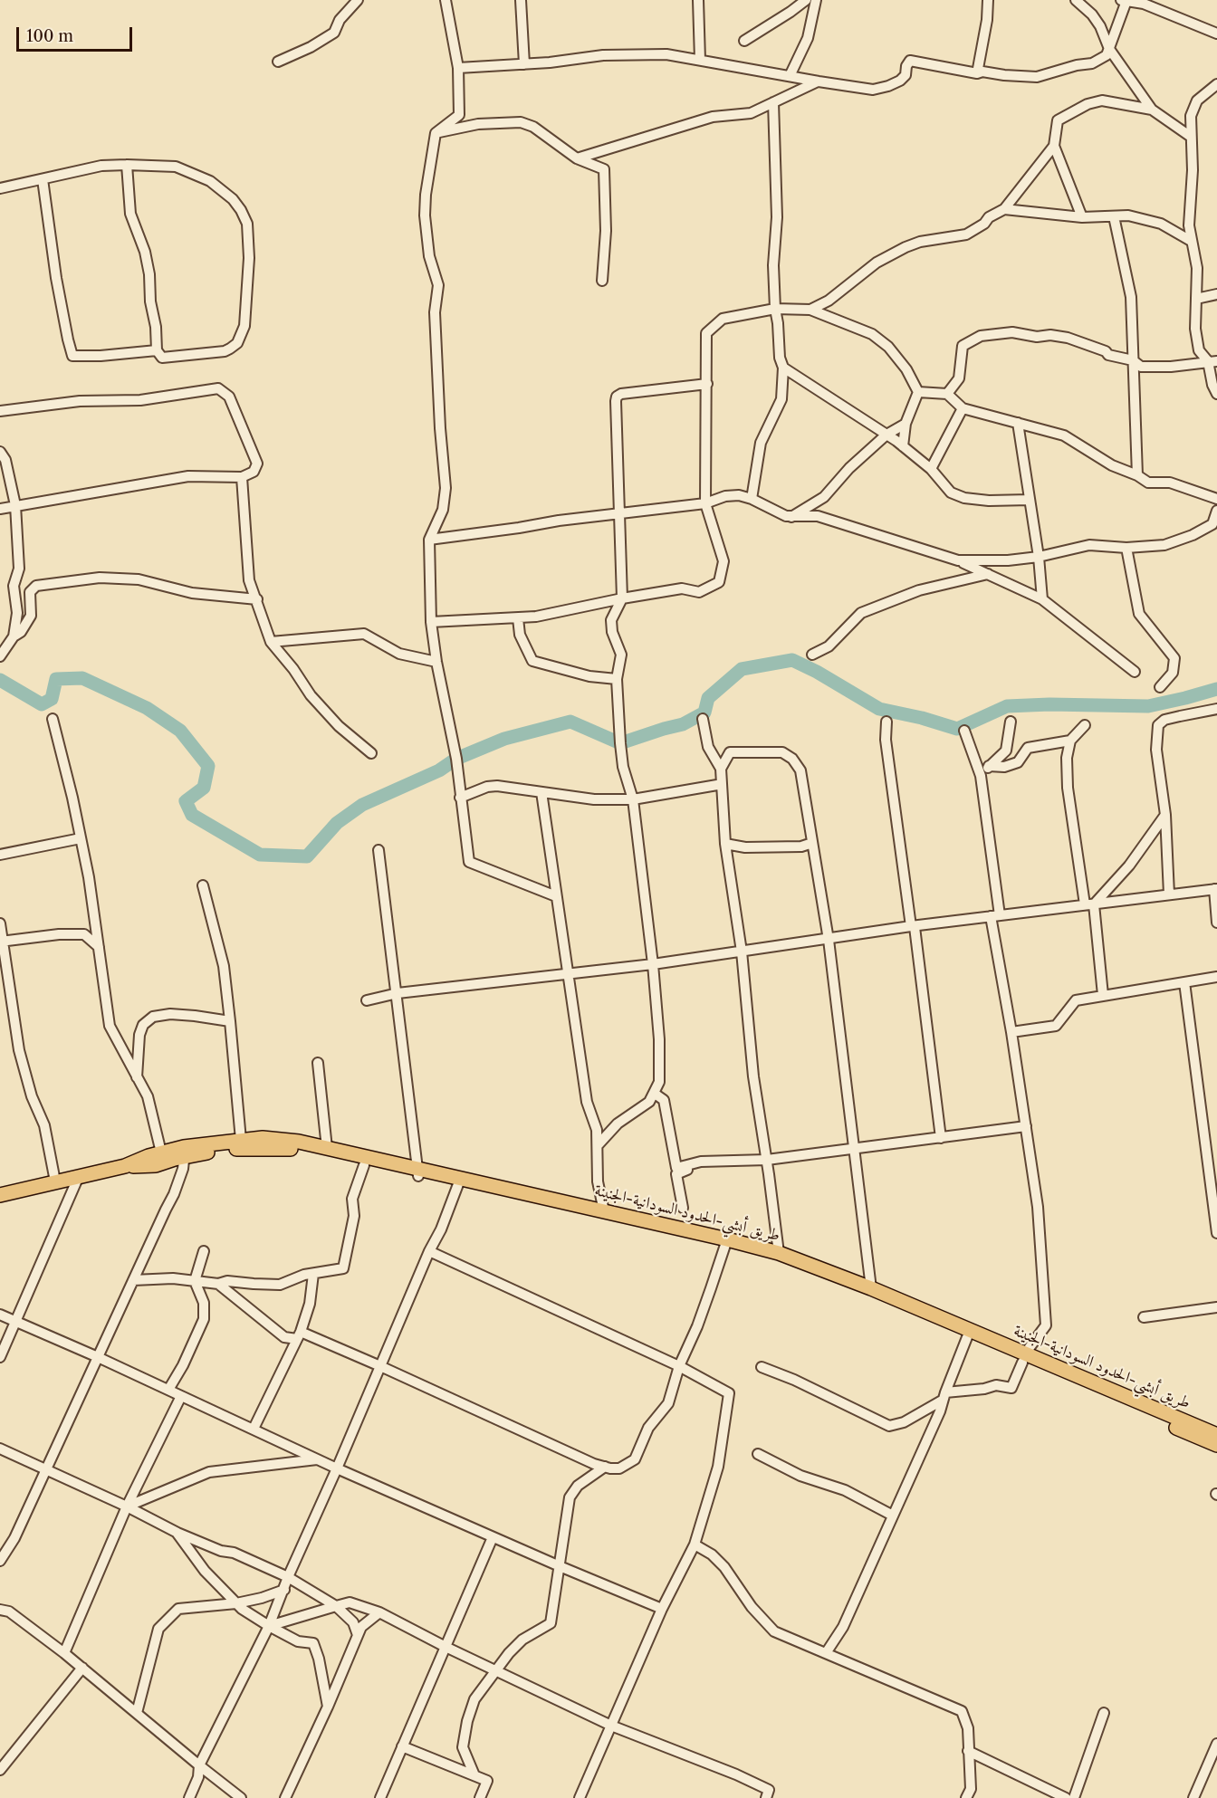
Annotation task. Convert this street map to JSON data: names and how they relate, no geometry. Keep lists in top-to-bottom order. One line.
{"streets":{"highway":["طريق أبشي-الحدود السودانية-الجنينة"]},"scale_bar":"100 m"}
